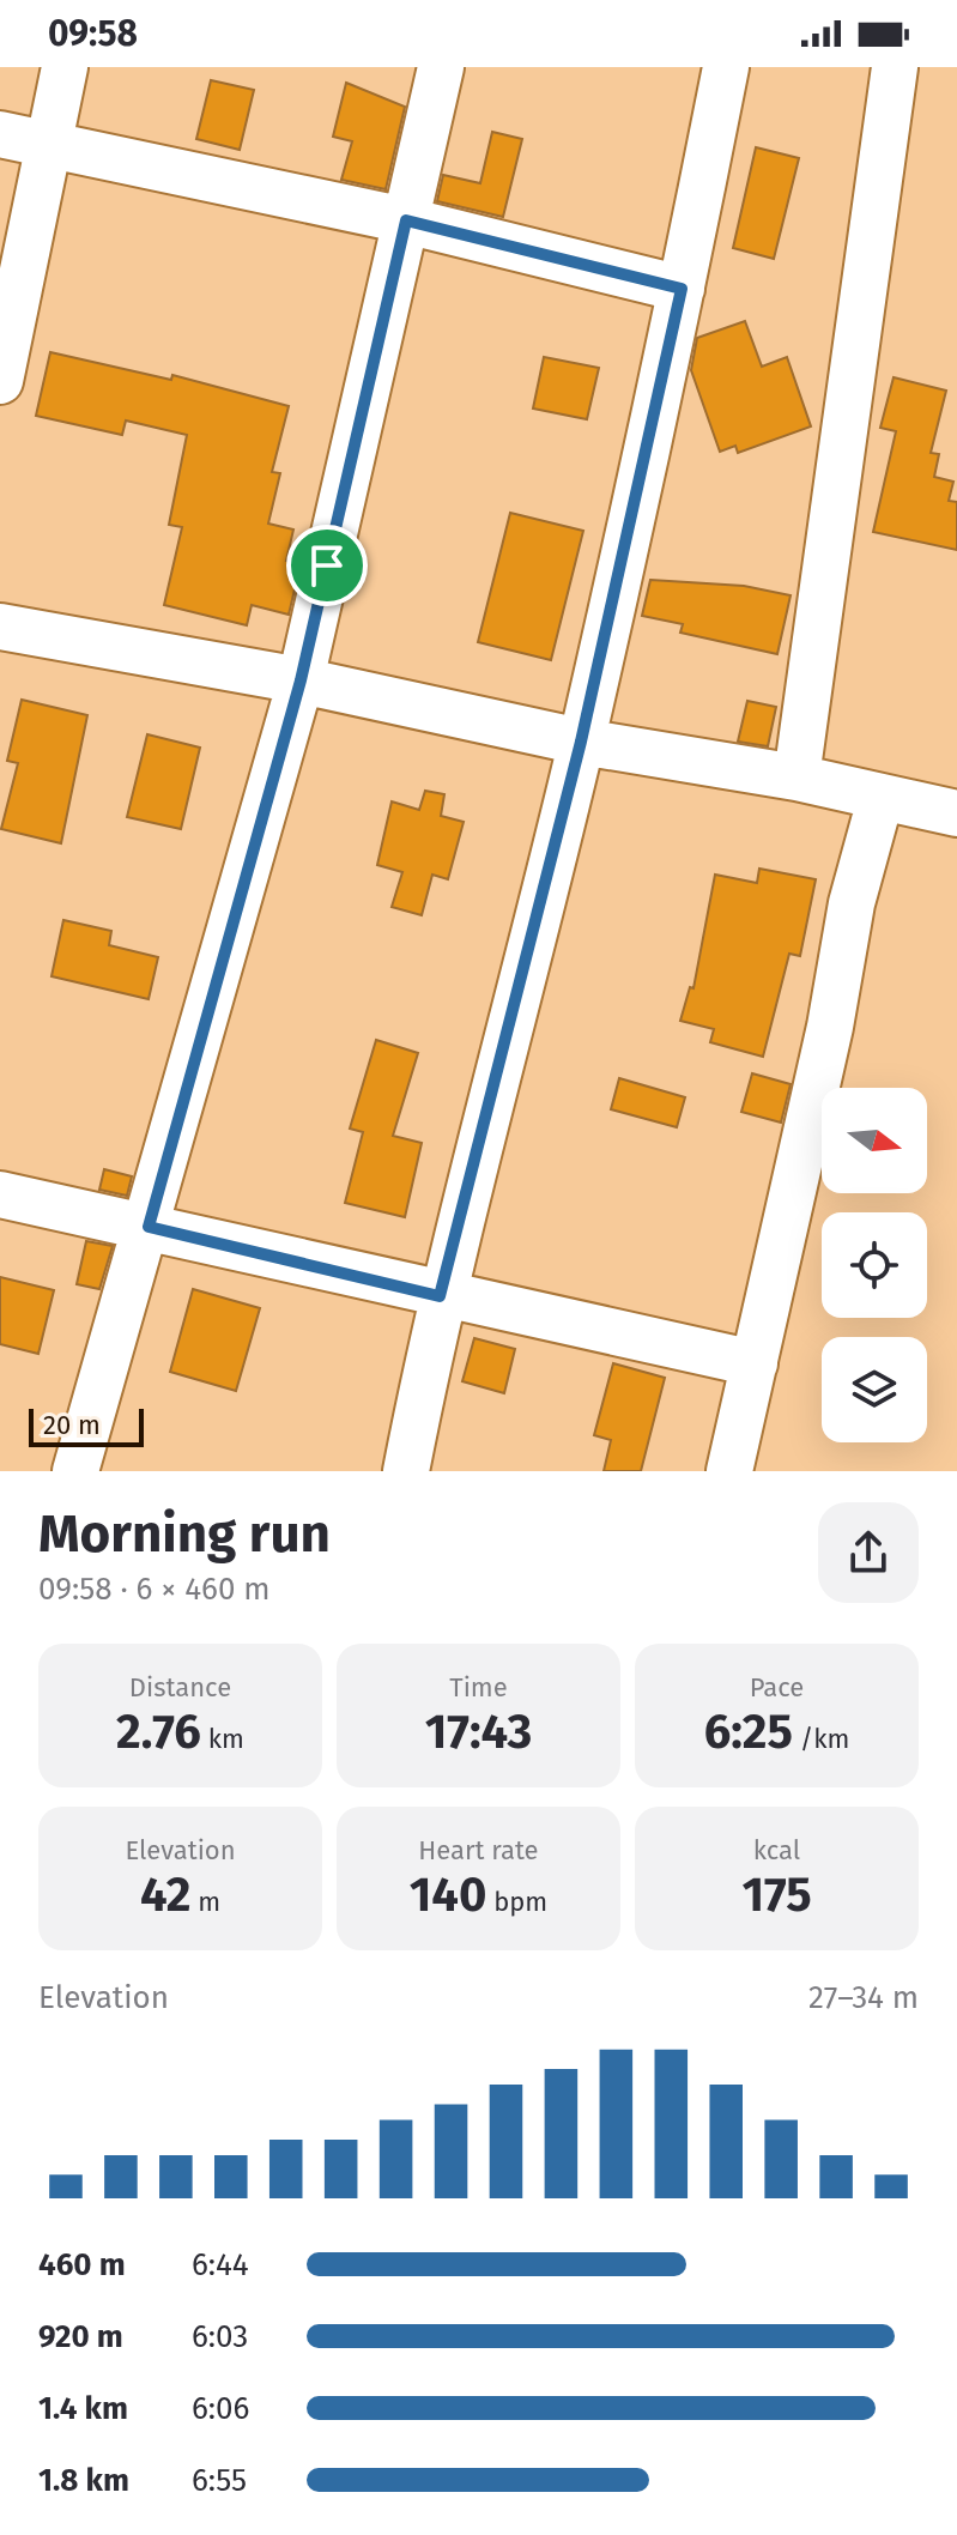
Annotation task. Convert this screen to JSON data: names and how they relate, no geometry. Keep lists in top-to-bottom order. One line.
{"scale_bar":"20 m","north":"right","page":{"status":"09:58","scale":"20 m","heading":["Morning run","09:58 · 6 × 460 m"],"stats":[["Distance","2.76 km"],["Time","17:43"],["Pace","6:25 /km"],["Elevation","42 m"],["Heart rate","140 bpm"],["kcal","175"]],"chart":["Elevation","27–34 m"],"list":[{"name":"460 m","note":"6:44"},{"name":"920 m","note":"6:03"},{"name":"1.4 km","note":"6:06"},{"name":"1.8 km","note":"6:55"}]}}
